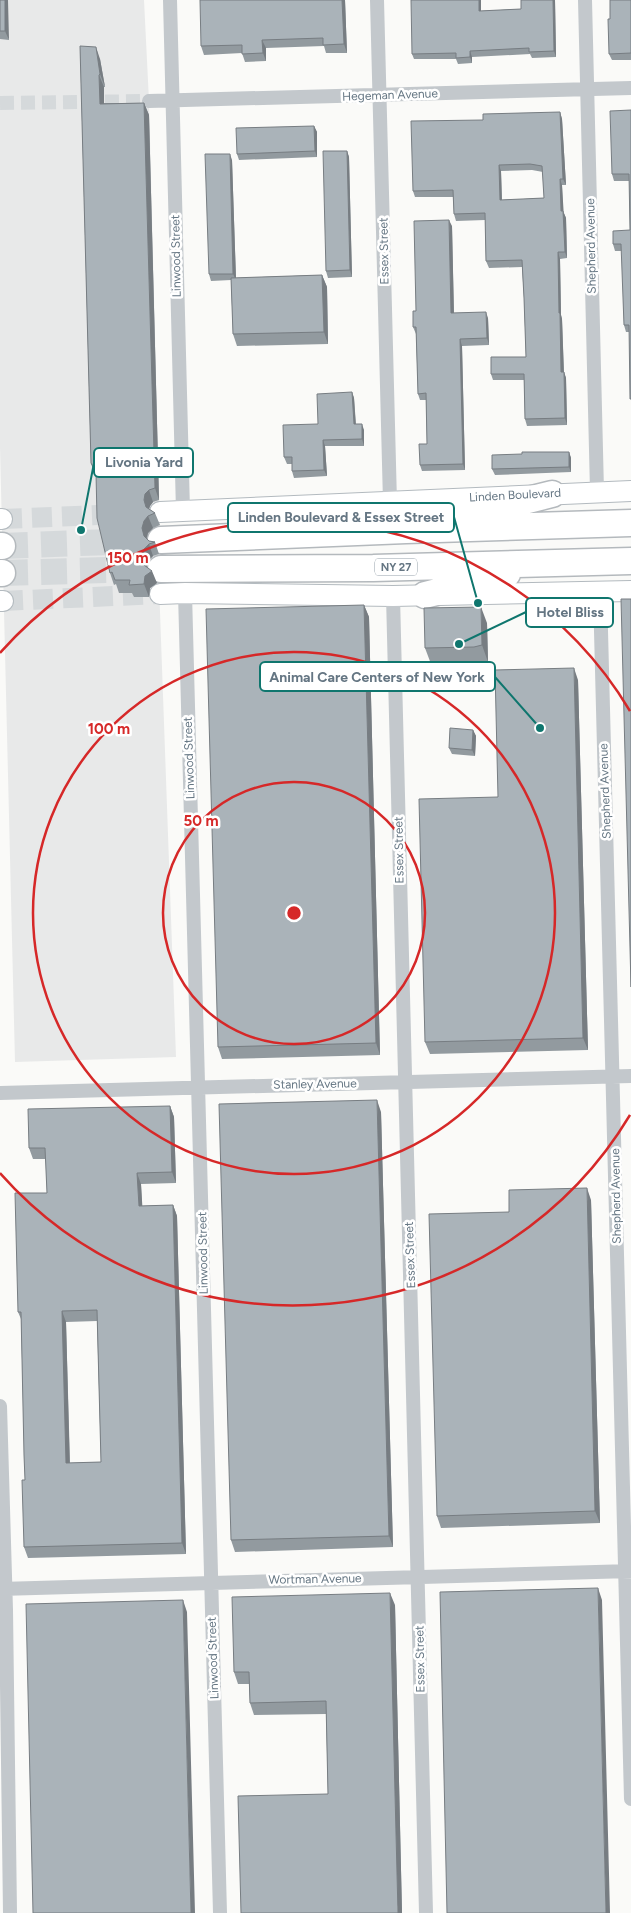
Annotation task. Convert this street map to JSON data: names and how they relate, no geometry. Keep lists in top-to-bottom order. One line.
{"streets":{"highway":["NY 27"],"street":["Hegeman Avenue","Shepherd Avenue","Essex Street","Linwood Street","Linden Boulevard","Stanley Avenue","Wortman Avenue"]},"crossings":[["Hegeman Avenue","Shepherd Avenue"],["Hegeman Avenue","Essex Street"],["Hegeman Avenue","Linwood Street"],["Shepherd Avenue","Linden Boulevard"],["Shepherd Avenue","Stanley Avenue"],["Shepherd Avenue","Wortman Avenue"],["Essex Street","Linden Boulevard"],["Essex Street","Stanley Avenue"],["Essex Street","Wortman Avenue"],["Linwood Street","Linden Boulevard"],["Linwood Street","Stanley Avenue"],["Linwood Street","Wortman Avenue"]],"places":["Livonia Yard","Linden Boulevard & Essex Street","Hotel Bliss","Animal Care Centers of New York"],"rings":["150 m","100 m","50 m"]}
